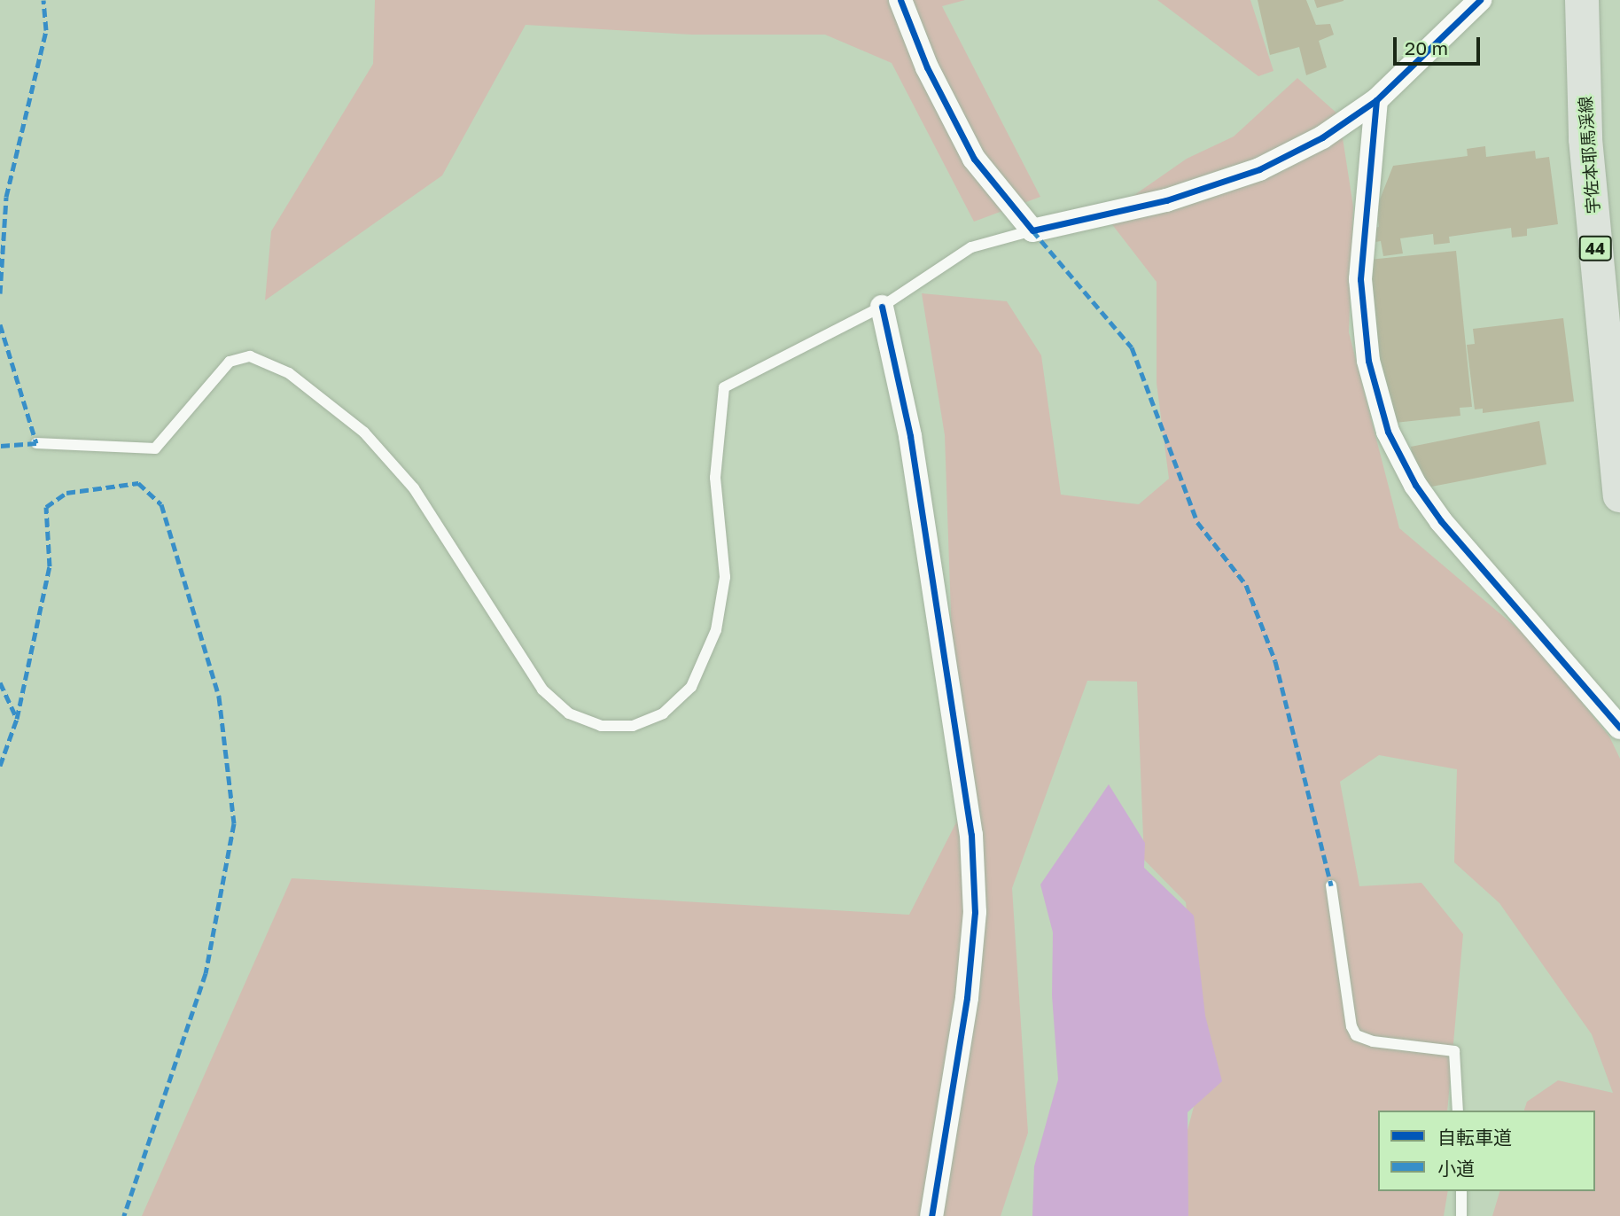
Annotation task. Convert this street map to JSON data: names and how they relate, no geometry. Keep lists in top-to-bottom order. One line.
{"streets":{"main road":["宇佐本耶馬渓線","44"]},"legend":["自転車道","小道"],"scale_bar":"20 m"}
